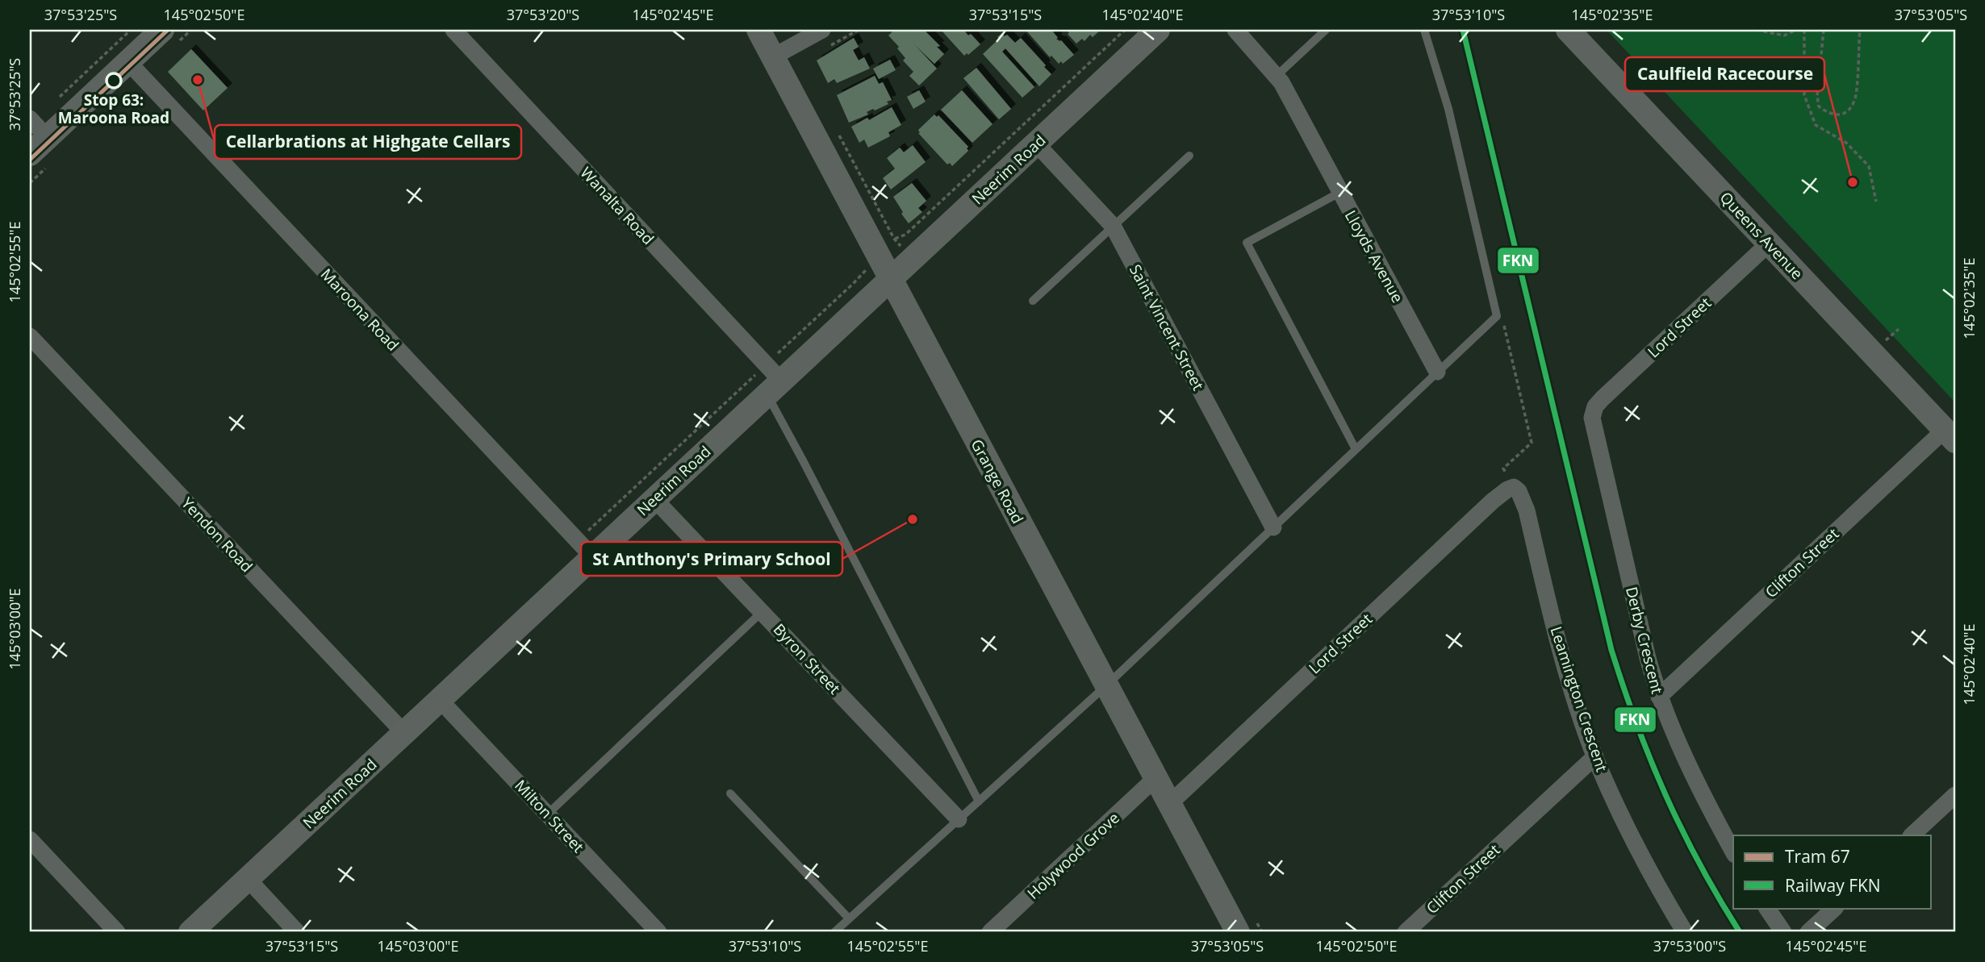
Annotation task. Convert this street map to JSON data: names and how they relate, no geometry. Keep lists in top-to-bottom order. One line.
{"streets":{"main road":["Neerim Road","Queens Avenue","Grange Road"],"street":["Wanalta Road","Lloyds Avenue","Maroona Road","Saint Vincent Street","Lord Street","Yendon Road","Clifton Street","Derby Crescent","Byron Street","Leamington Crescent","Milton Street","Holywood Grove"]},"crossings":[["Neerim Road","Wanalta Road"],["Neerim Road","Maroona Road"],["Neerim Road","Saint Vincent Street"],["Neerim Road","Grange Road"],["Neerim Road","Yendon Road"],["Neerim Road","Byron Street"],["Neerim Road","Milton Street"],["Queens Avenue","Lord Street"],["Queens Avenue","Clifton Street"],["Lord Street","Grange Road"],["Lord Street","Derby Crescent"],["Lord Street","Leamington Crescent"],["Grange Road","Holywood Grove"],["Clifton Street","Derby Crescent"],["Clifton Street","Leamington Crescent"]],"places":["Cellarbrations at Highgate Cellars","Stop 63: Maroona Road","Caulfield Racecourse","St Anthony's Primary School"],"lines":["tram line 67","rail line FKN"],"legend":["Tram 67","Railway FKN"],"coordinates":["37°53'25\"S","145°02'50\"E","37°53'20\"S","145°02'45\"E","37°53'15\"S","145°02'40\"E","37°53'10\"S","145°02'35\"E","37°53'05\"S","145°02'55\"E","145°03'00\"E","37°53'00\"S"]}
